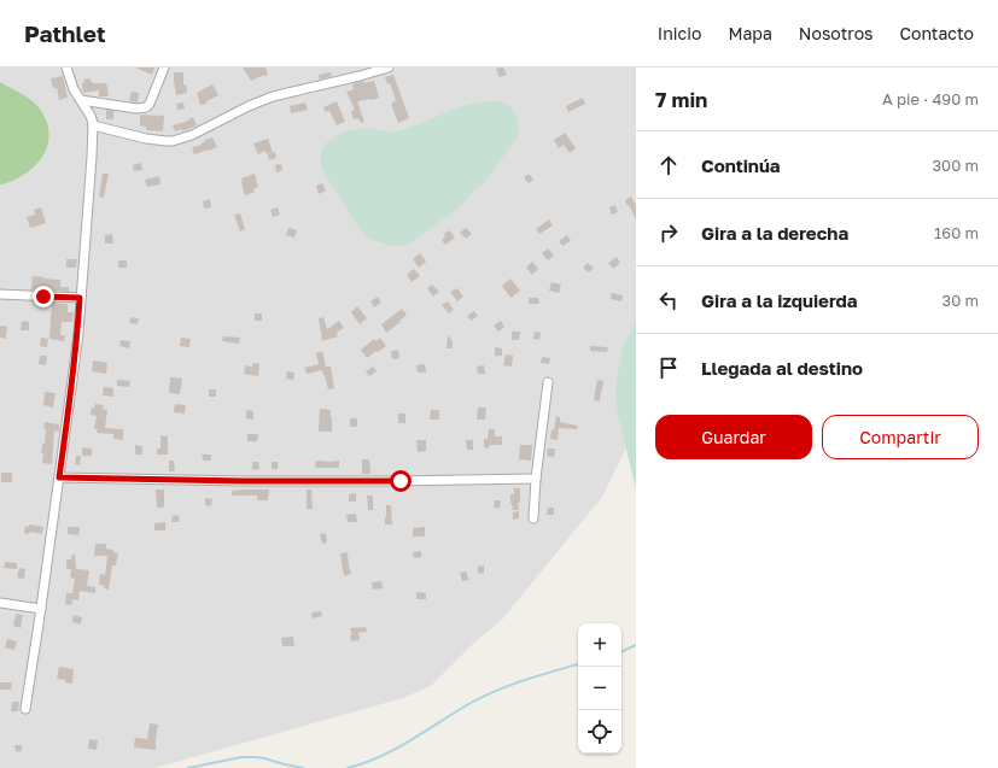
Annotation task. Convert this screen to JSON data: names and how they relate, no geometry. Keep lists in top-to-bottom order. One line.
{"page":{"header":"Pathlet","nav":["Inicio","Mapa","Nosotros","Contacto"],"heading":["7 min","A pie · 490 m"],"list":[["Continúa","300 m"],["Gira a la derecha","160 m"],["Gira a la izquierda","30 m"],"Llegada al destino"],"buttons":["Guardar","Compartir"],"map_buttons":["+","−"]}}
